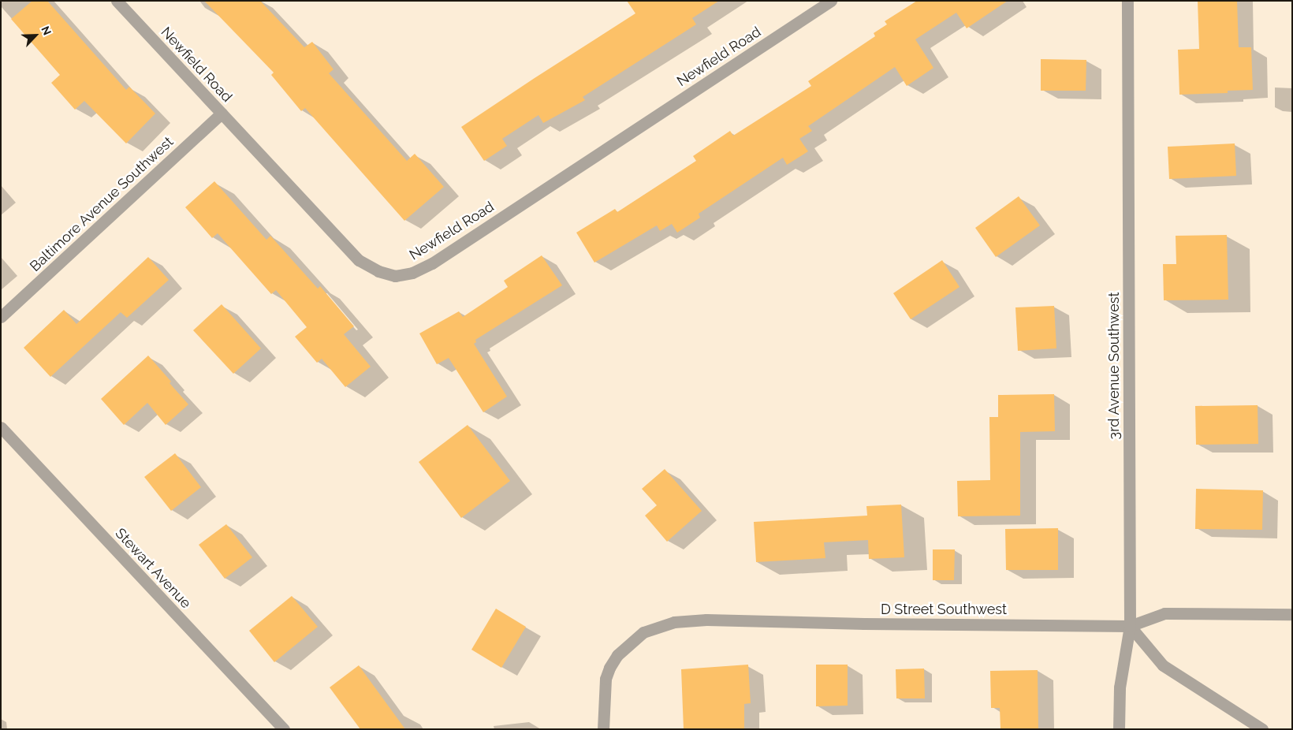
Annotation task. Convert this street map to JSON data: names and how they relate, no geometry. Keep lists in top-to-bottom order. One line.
{"streets":{"street":["Newfield Road","Baltimore Avenue Southwest","3rd Avenue Southwest","Stewart Avenue","D Street Southwest"]},"crossings":[["Newfield Road","Baltimore Avenue Southwest"],["3rd Avenue Southwest","D Street Southwest"]],"north":"top right"}
